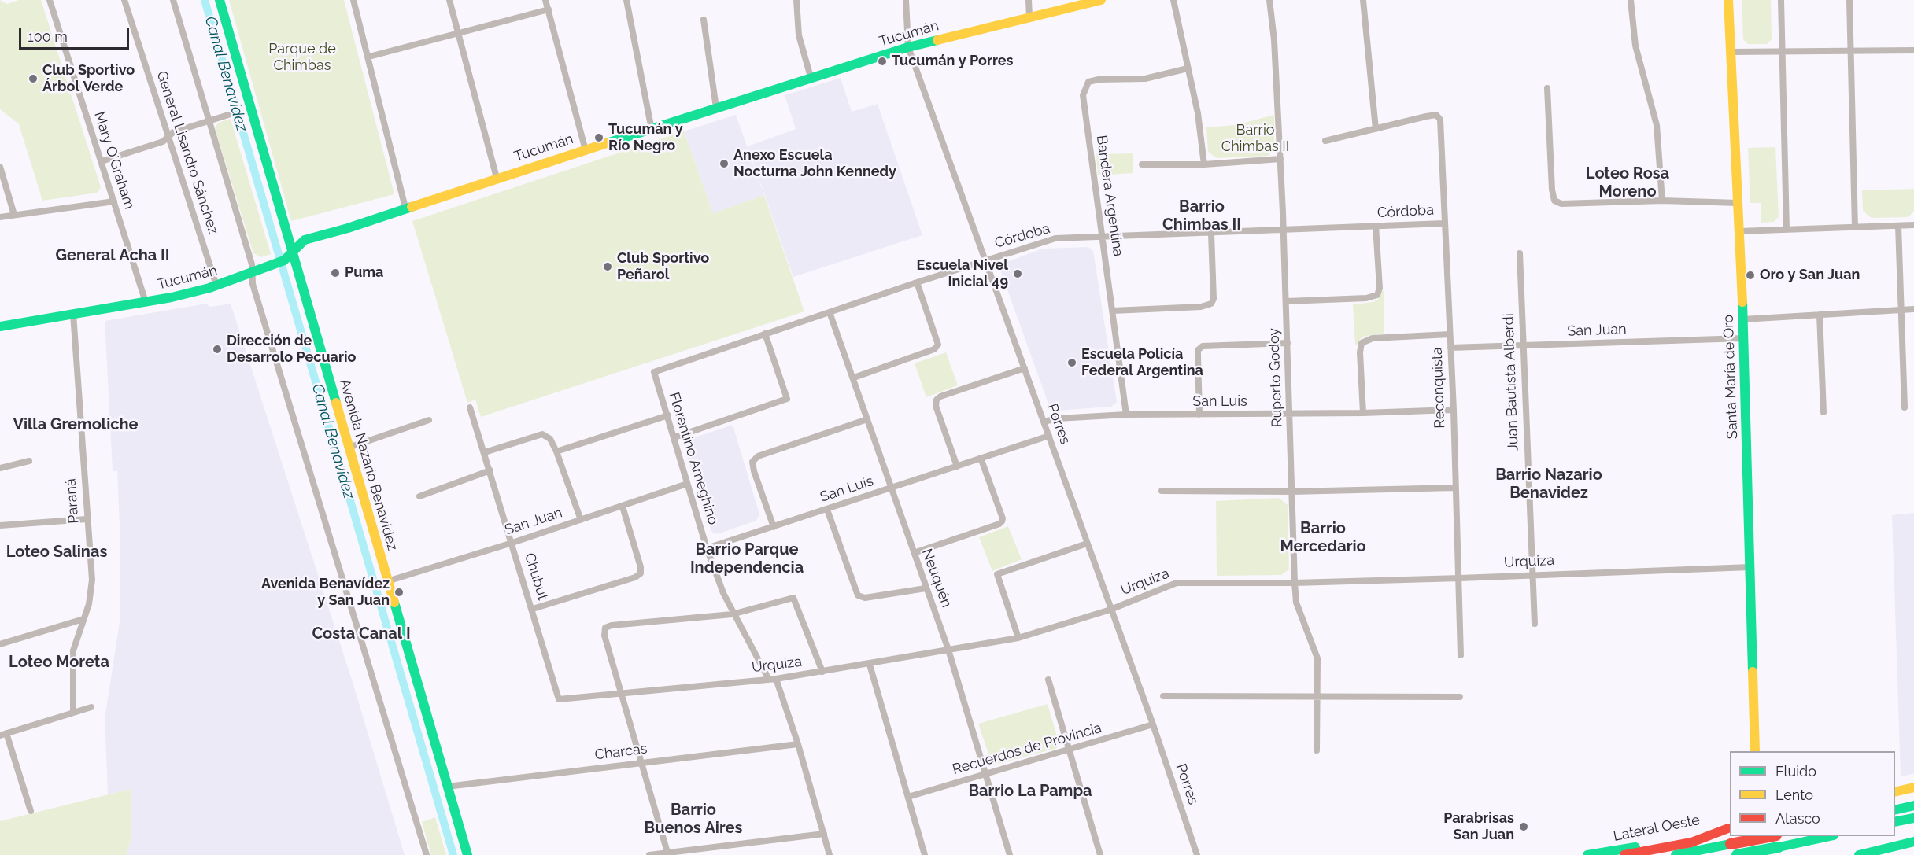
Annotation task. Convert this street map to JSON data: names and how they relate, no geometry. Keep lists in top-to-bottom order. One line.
{"streets":{"main road":["Tucumán","Santa María de Oro","Avenida Nazario Benavídez","Lateral Oeste"],"street":["General Lisandro Sánchez","Mary O'Graham","Bandera Argentina","Córdoba","San Juan","Ruperto Godoy","Juan Bautista Alberdi","Reconquista","San Luis","Porres","Florentino Ameghino","Paraná","Urquiza","Chubut","Neuquén","Recuerdos de Provincia","Charcas"]},"crossings":[["Tucumán","General Lisandro Sánchez"],["Tucumán","Mary O'Graham"],["Tucumán","Porres"],["Tucumán","Avenida Nazario Benavídez"],["Tucumán","Paraná"],["Bandera Argentina","Córdoba"],["Bandera Argentina","San Luis"],["Córdoba","Ruperto Godoy"],["Córdoba","Reconquista"],["Córdoba","Porres"],["Córdoba","Florentino Ameghino"],["Córdoba","Neuquén"],["San Juan","Santa María de Oro"],["San Juan","Juan Bautista Alberdi"],["San Juan","Reconquista"],["San Juan","Florentino Ameghino"],["San Juan","Avenida Nazario Benavídez"],["San Juan","Chubut"],["Santa María de Oro","Urquiza"],["Ruperto Godoy","San Luis"],["Ruperto Godoy","Urquiza"],["Juan Bautista Alberdi","Urquiza"],["Reconquista","San Luis"],["Reconquista","Urquiza"],["San Luis","Porres"],["San Luis","Florentino Ameghino"],["San Luis","Neuquén"],["Porres","Urquiza"],["Porres","Recuerdos de Provincia"],["Florentino Ameghino","Urquiza"],["Florentino Ameghino","Charcas"],["Avenida Nazario Benavídez","Charcas"],["Urquiza","Chubut"],["Urquiza","Neuquén"],["Neuquén","Recuerdos de Provincia"]],"districts":["Loteo Rosa Moreno","Barrio Chimbas II","General Acha II","Villa Gremoliche","Barrio Nazario Benavidez","Barrio Mercedario","Barrio Parque Independencia","Loteo Salinas","Costa Canal I","Loteo Moreta","Barrio La Pampa","Barrio Buenos Aires"],"water":["Canal Benavídez"],"parks":["Parque de Chimbas","Barrio Chimbas II"],"places":["Tucumán y Porres","Club Sportivo Árbol Verde","Tucumán y Río Negro","Anexo Escuela Nocturna John Kennedy","Club Sportivo Peñarol","Puma","Escuela Nivel Inicial 49","Oro y San Juan","Dirección de Desarrolo Pecuario","Escuela Policía Federal Argentina","Avenida Benavídez y San Juan","Parabrisas San Juan"],"legend":["Fluido","Lento","Atasco"],"scale_bar":"100 m"}
